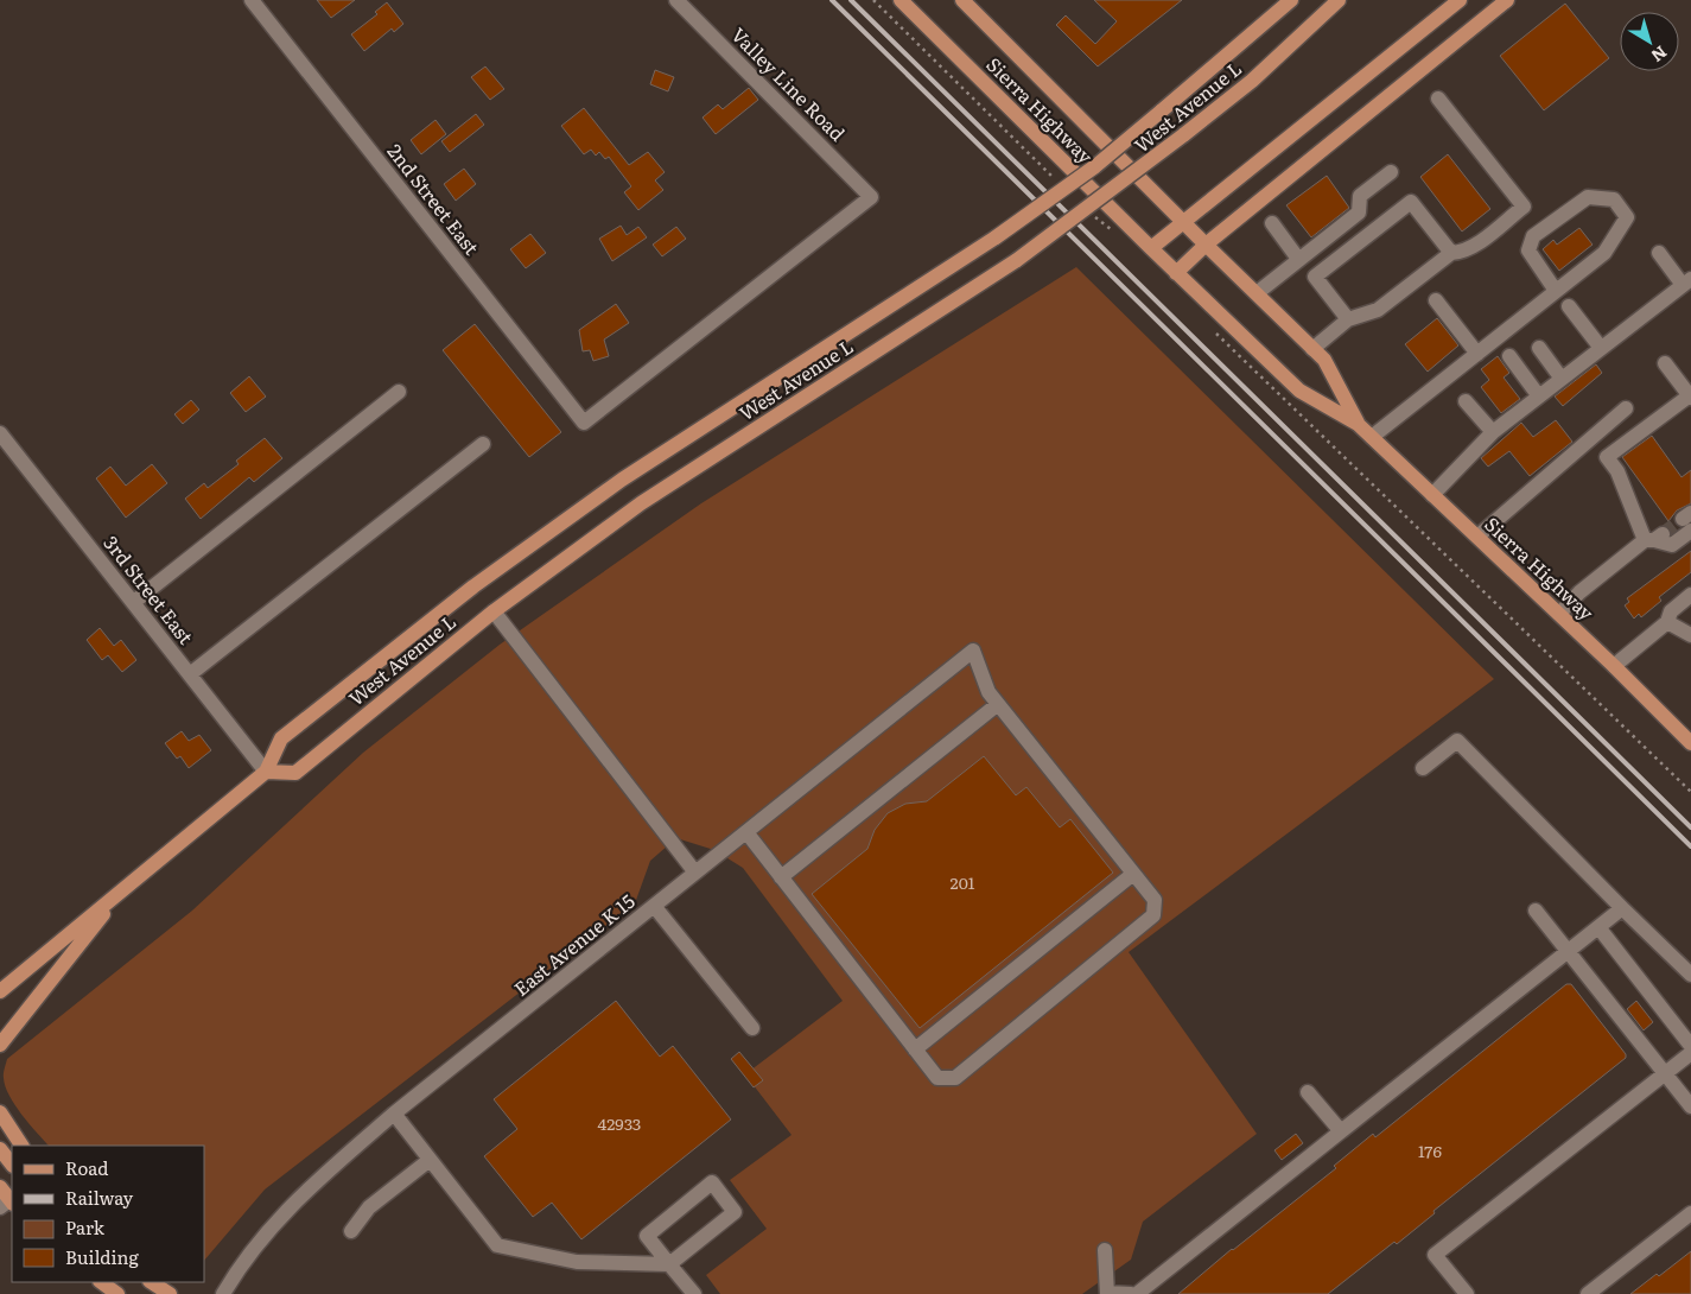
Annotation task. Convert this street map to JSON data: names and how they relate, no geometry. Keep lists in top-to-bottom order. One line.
{"streets":{"main road":["West Avenue L","Sierra Highway"],"street":["Valley Line Road","2nd Street East","3rd Street East","East Avenue K 15"]},"crossings":[["Valley Line Road","2nd Street East"],["West Avenue L","3rd Street East"]],"house_numbers":["201","42933","176"],"legend":["Road","Railway","Park","Building"],"north":"bottom right"}
